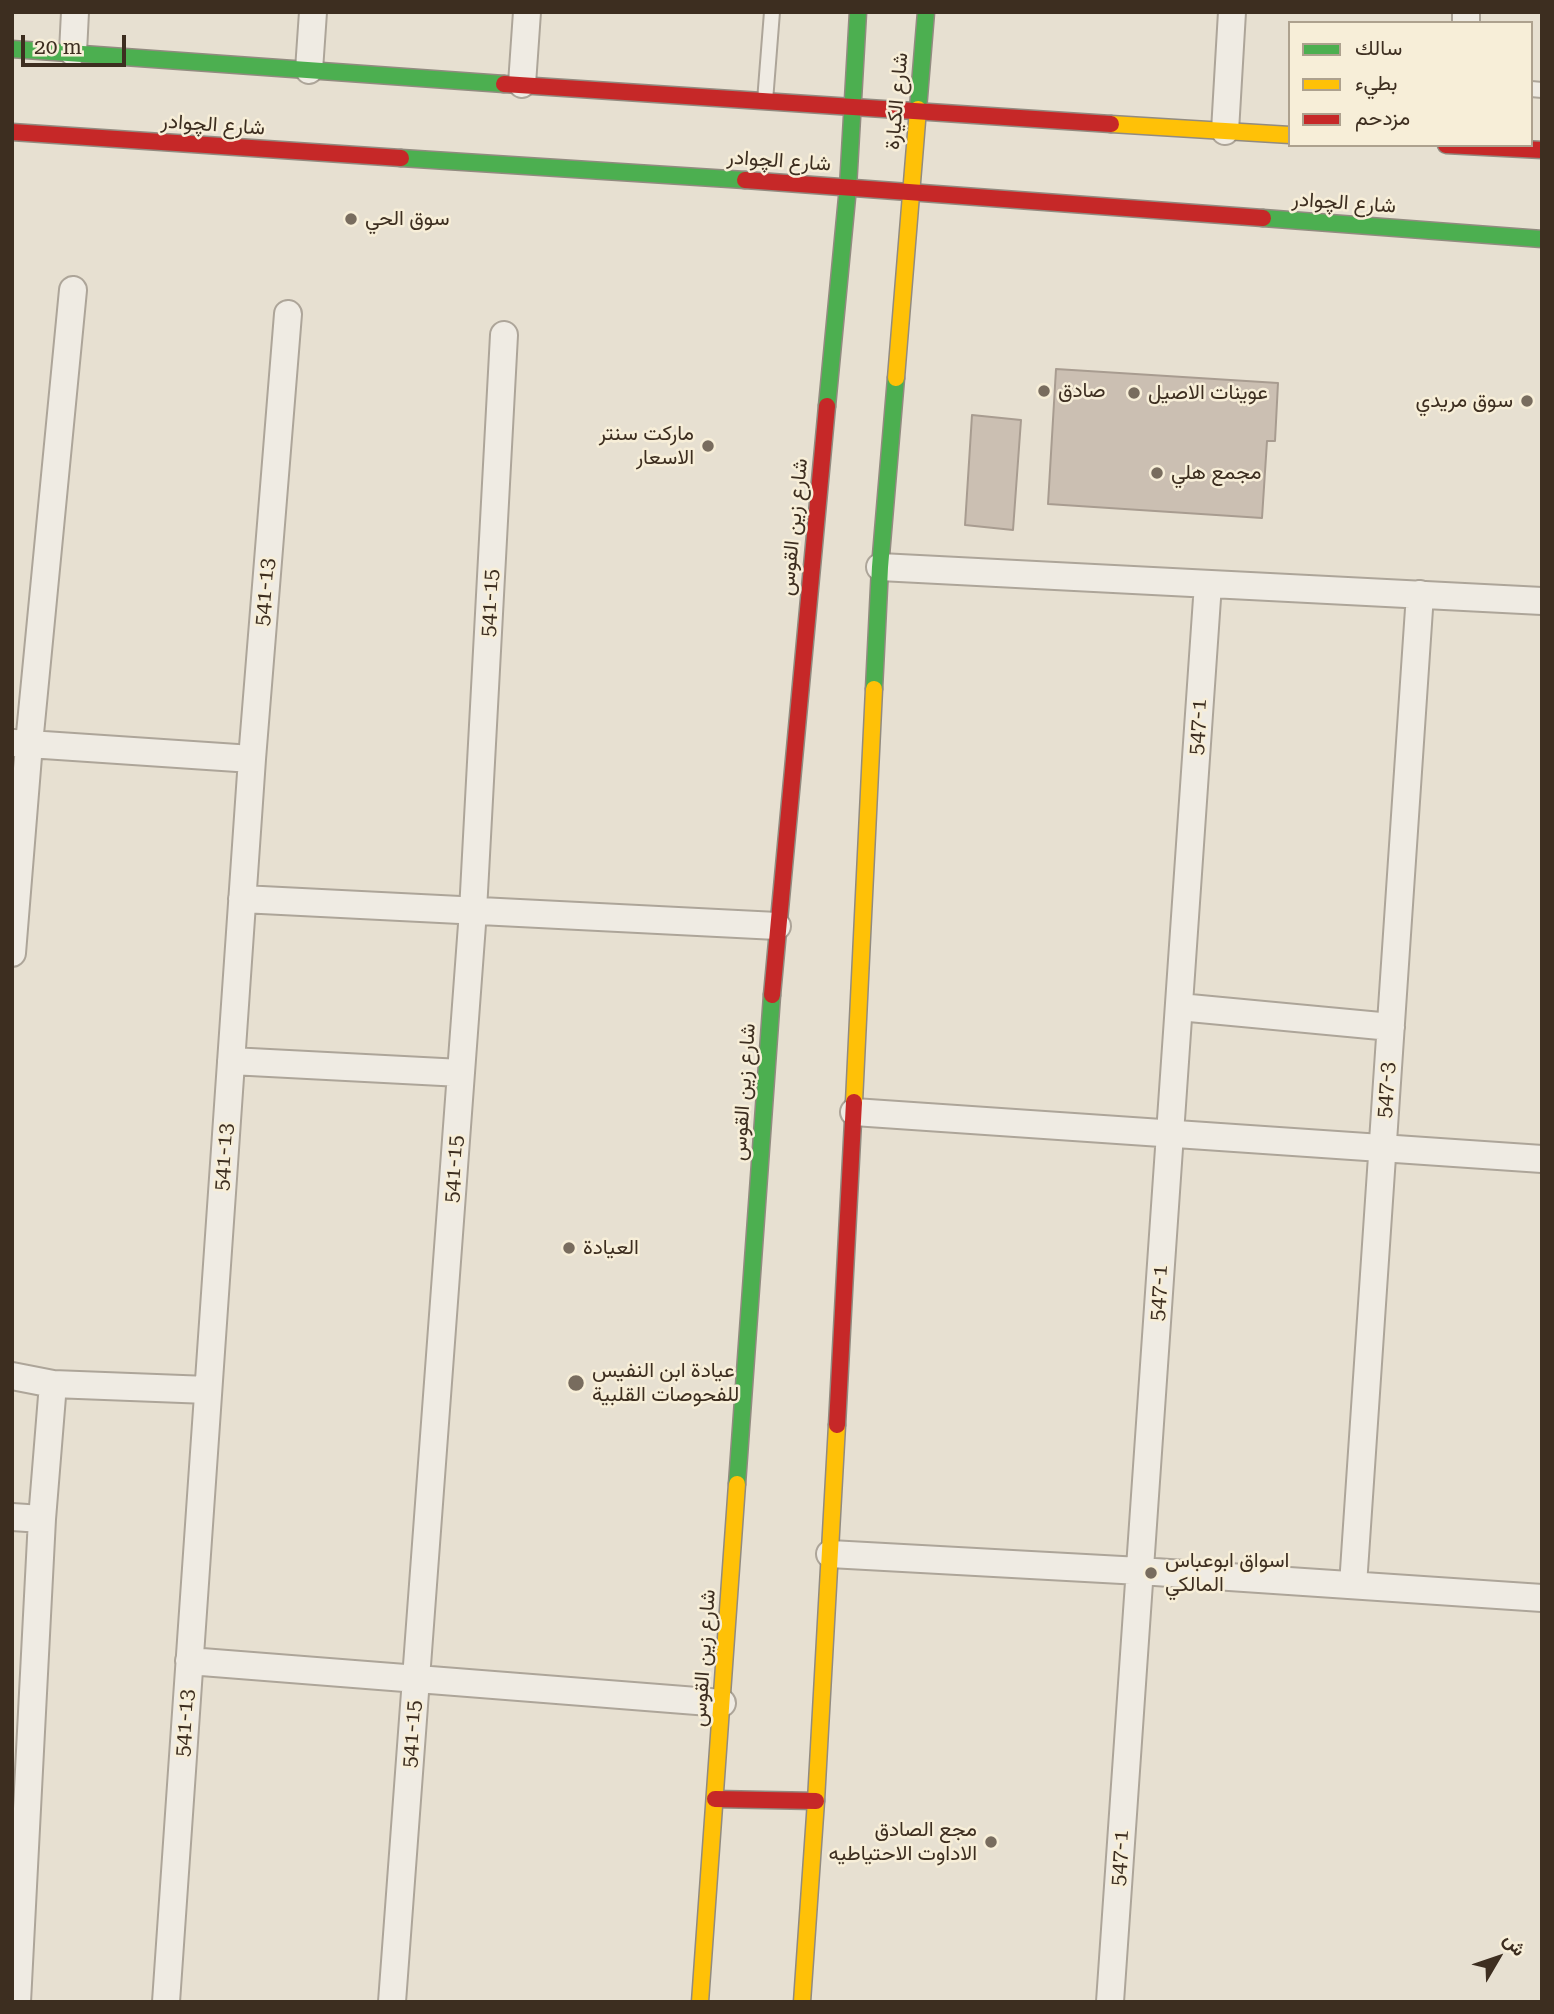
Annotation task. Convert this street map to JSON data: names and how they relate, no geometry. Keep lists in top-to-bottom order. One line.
{"streets":{"main road":["شارع الكيارة","شارع الچوادر","شارع زين القوس"],"street":["541-13","541-15","547-1","547-3"]},"crossings":[["شارع الكيارة","شارع الچوادر"],["شارع الكيارة","شارع زين القوس"],["شارع الچوادر","شارع زين القوس"]],"places":["سوق الحي","صادق","عوينات الاصيل","سوق مريدي","ماركت سنتر الاسعار","مجمع هلي","العيادة","عيادة ابن النفيس للفحوصات القلبية","اسواق ابوعباس المالكي","مجع الصادق الاداوت الاحتياطيه"],"legend":["سالك","بطيء","مزدحم"],"scale_bar":"20 m","north":"top right"}
